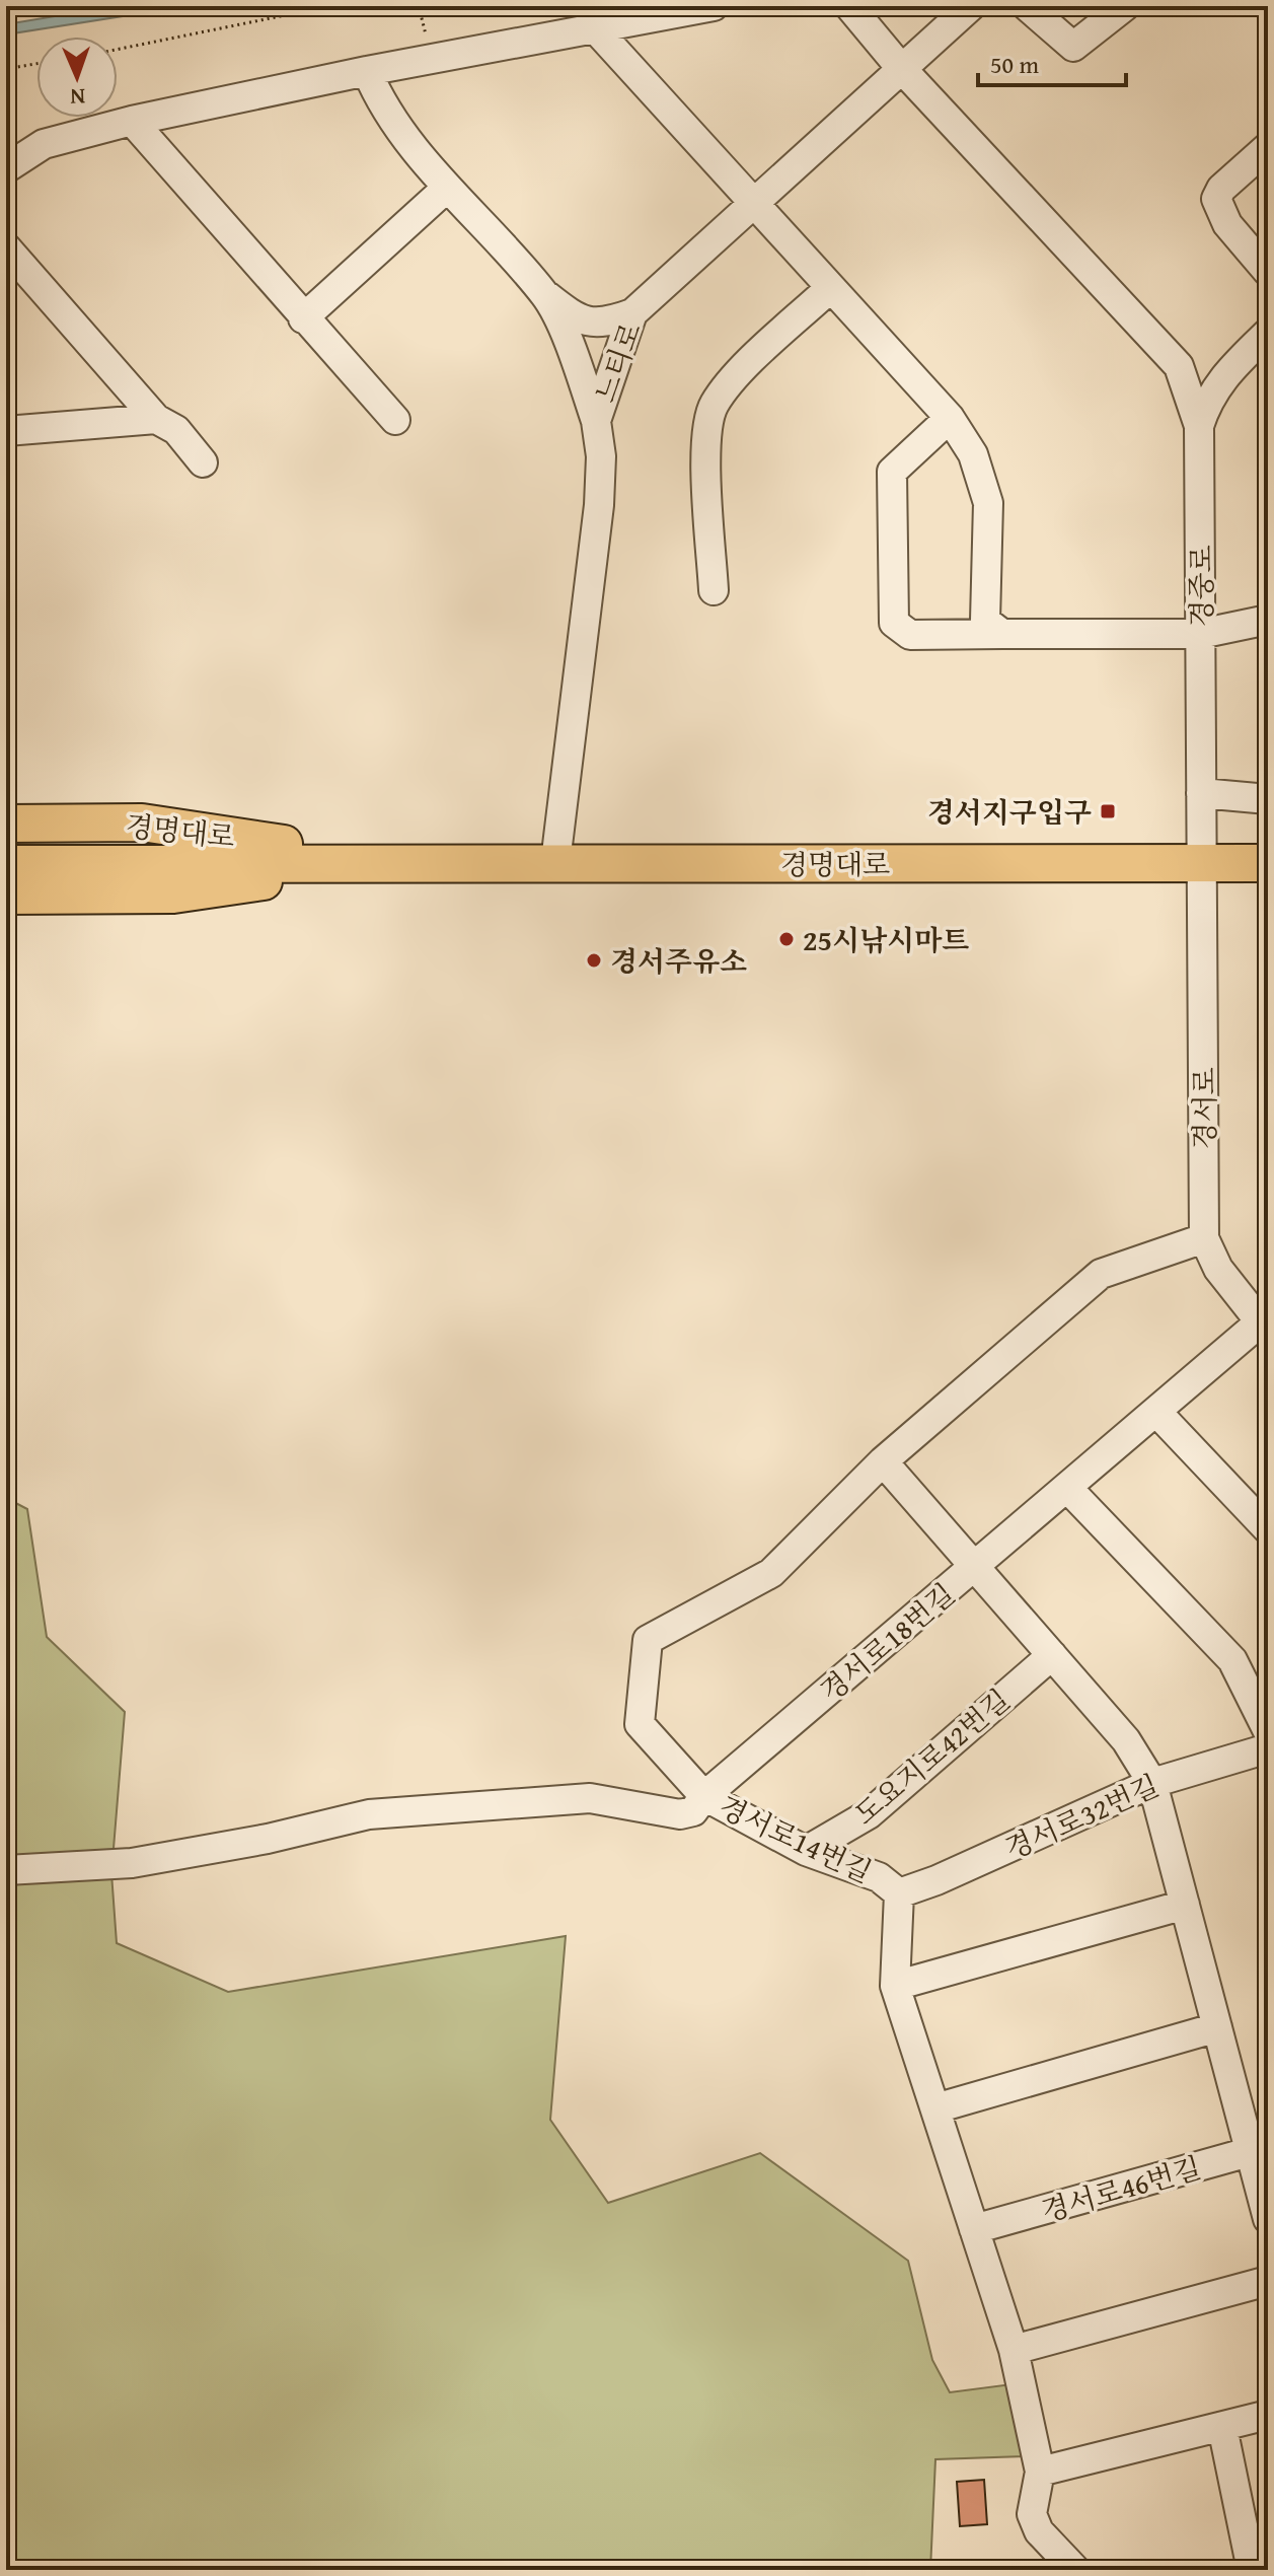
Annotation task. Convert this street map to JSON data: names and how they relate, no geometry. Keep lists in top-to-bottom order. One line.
{"streets":{"main road":["경명대로"],"street":["느티로","경중로","경서로","경서로18번길","도요지로42번길","경서로32번길","경서로14번길","경서로46번길"]},"crossings":[["느티로","경명대로"],["경중로","경명대로"],["경중로","경서로"],["경명대로","경서로"],["경서로","경서로18번길"],["경서로","경서로14번길"],["경서로18번길","경서로14번길"],["도요지로42번길","경서로14번길"],["경서로32번길","경서로14번길"],["경서로14번길","경서로46번길"]],"places":{"transit":["경서지구입구"],"other":["25시낚시마트","경서주유소"]},"scale_bar":"50 m","north":"bottom"}
